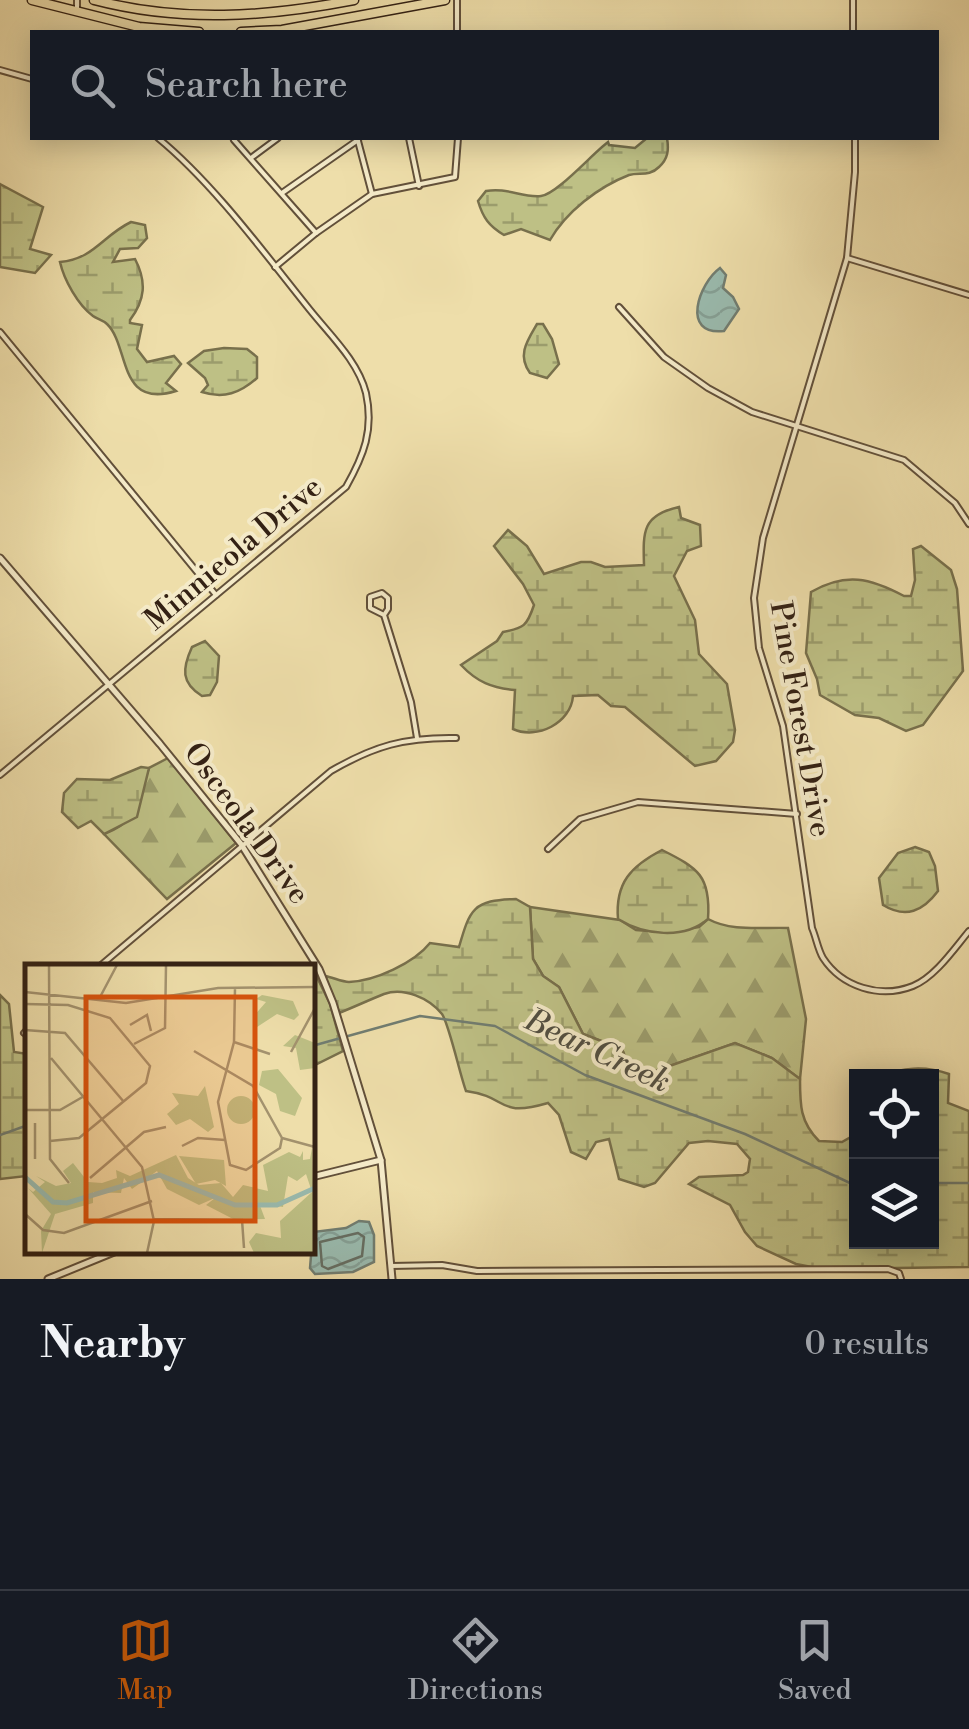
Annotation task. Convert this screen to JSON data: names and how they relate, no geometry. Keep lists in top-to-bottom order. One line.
{"streets":{"street":["Minnieola Drive","Pine Forest Drive","Osceola Drive"]},"crossings":[["Minnieola Drive","Osceola Drive"]],"water":["Bear Creek"],"page":{"search":"Search here","heading":["Nearby","0 results"],"nav":["Map","Directions","Saved"]}}
